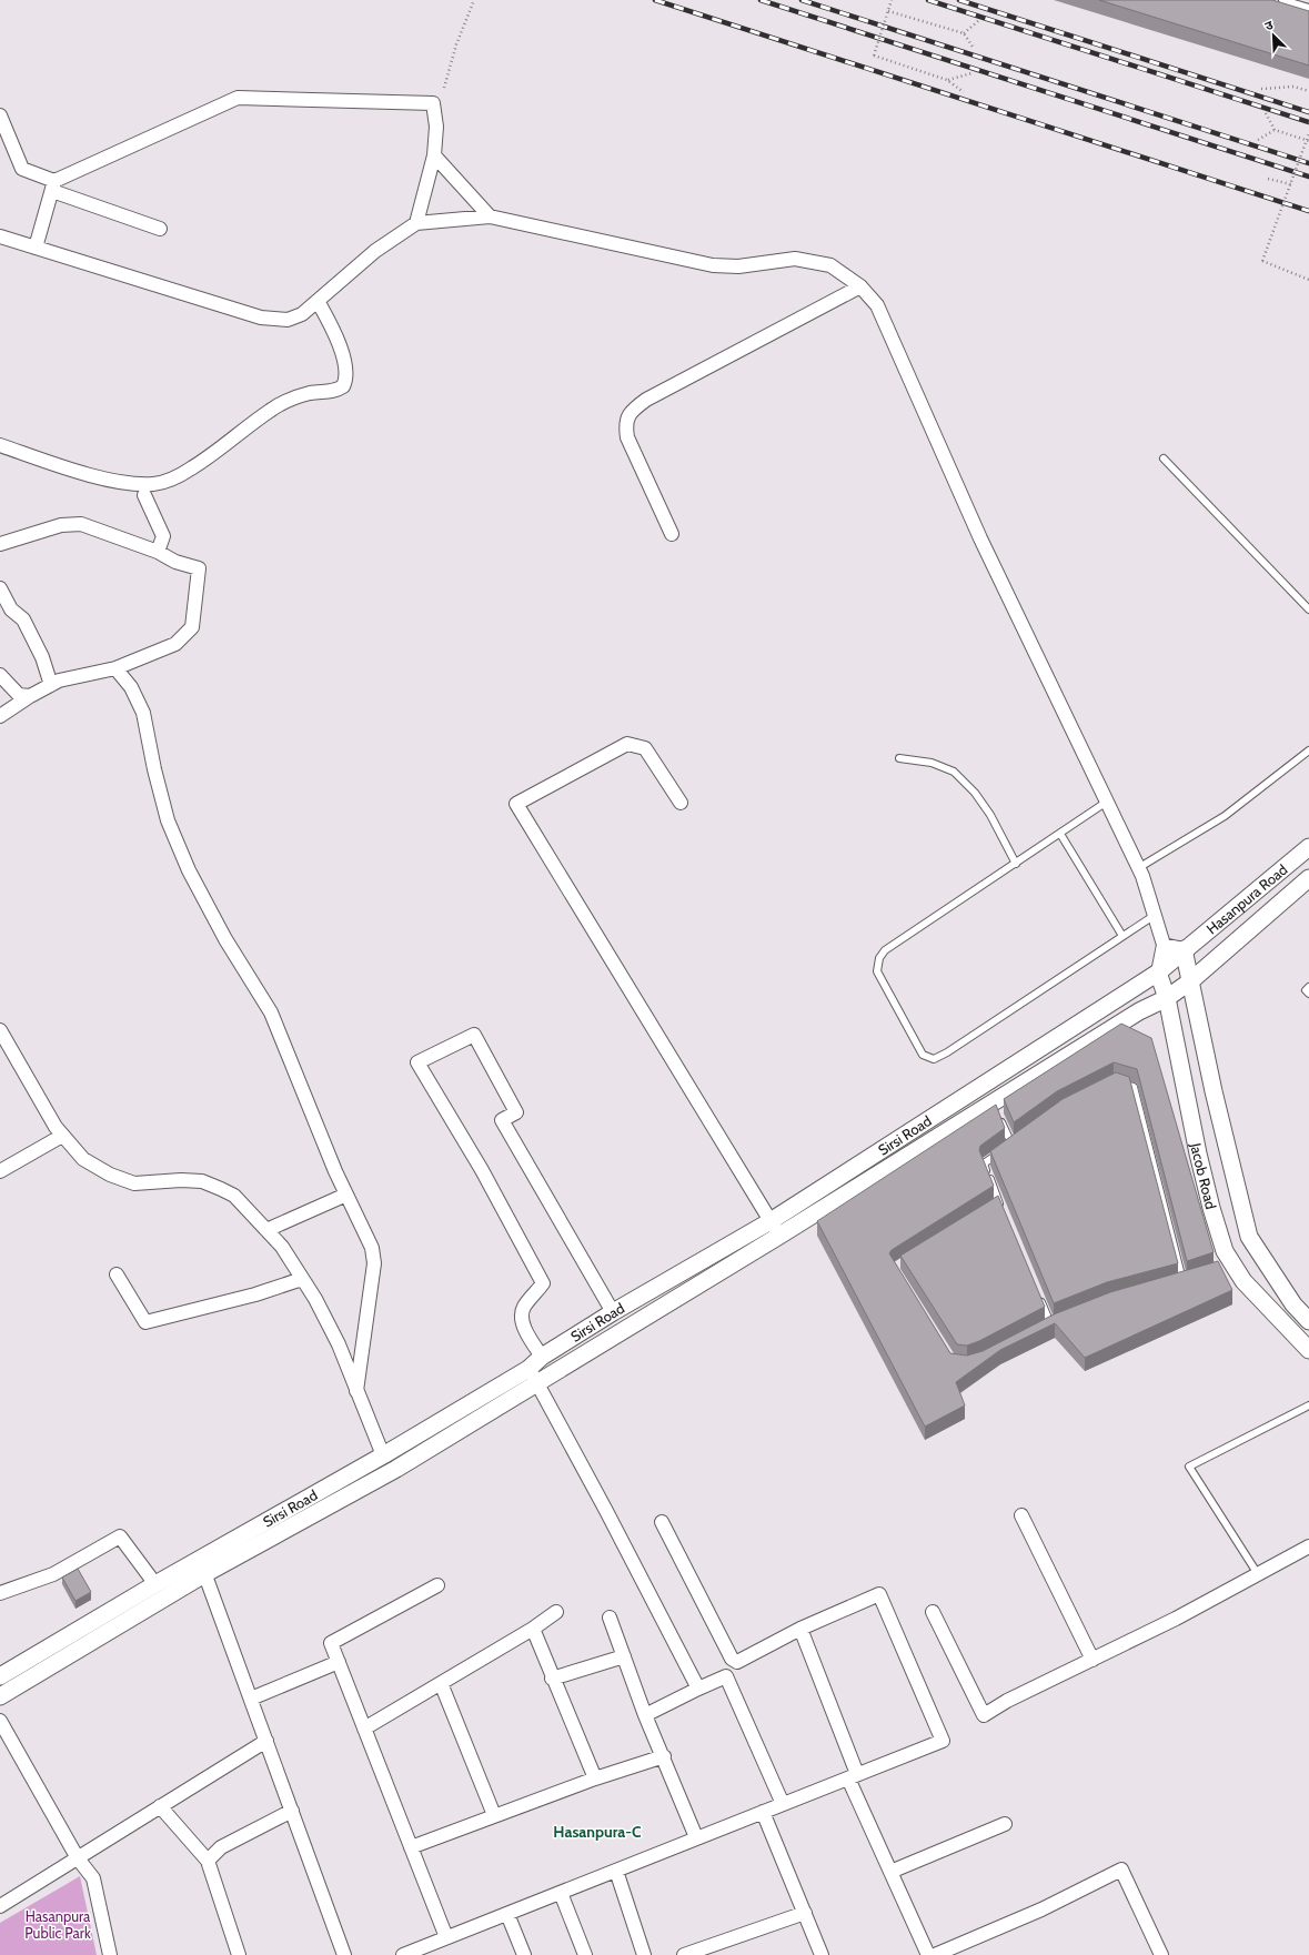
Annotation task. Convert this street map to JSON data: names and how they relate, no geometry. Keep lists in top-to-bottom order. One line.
{"streets":{"street":["Hasanpura Road","Sirsi Road","Jacob Road"]},"crossings":[["Hasanpura Road","Sirsi Road"],["Hasanpura Road","Jacob Road"],["Sirsi Road","Jacob Road"]],"districts":["Hasanpura-C"],"parks":["Hasanpura Public Park"],"north":"top left"}
